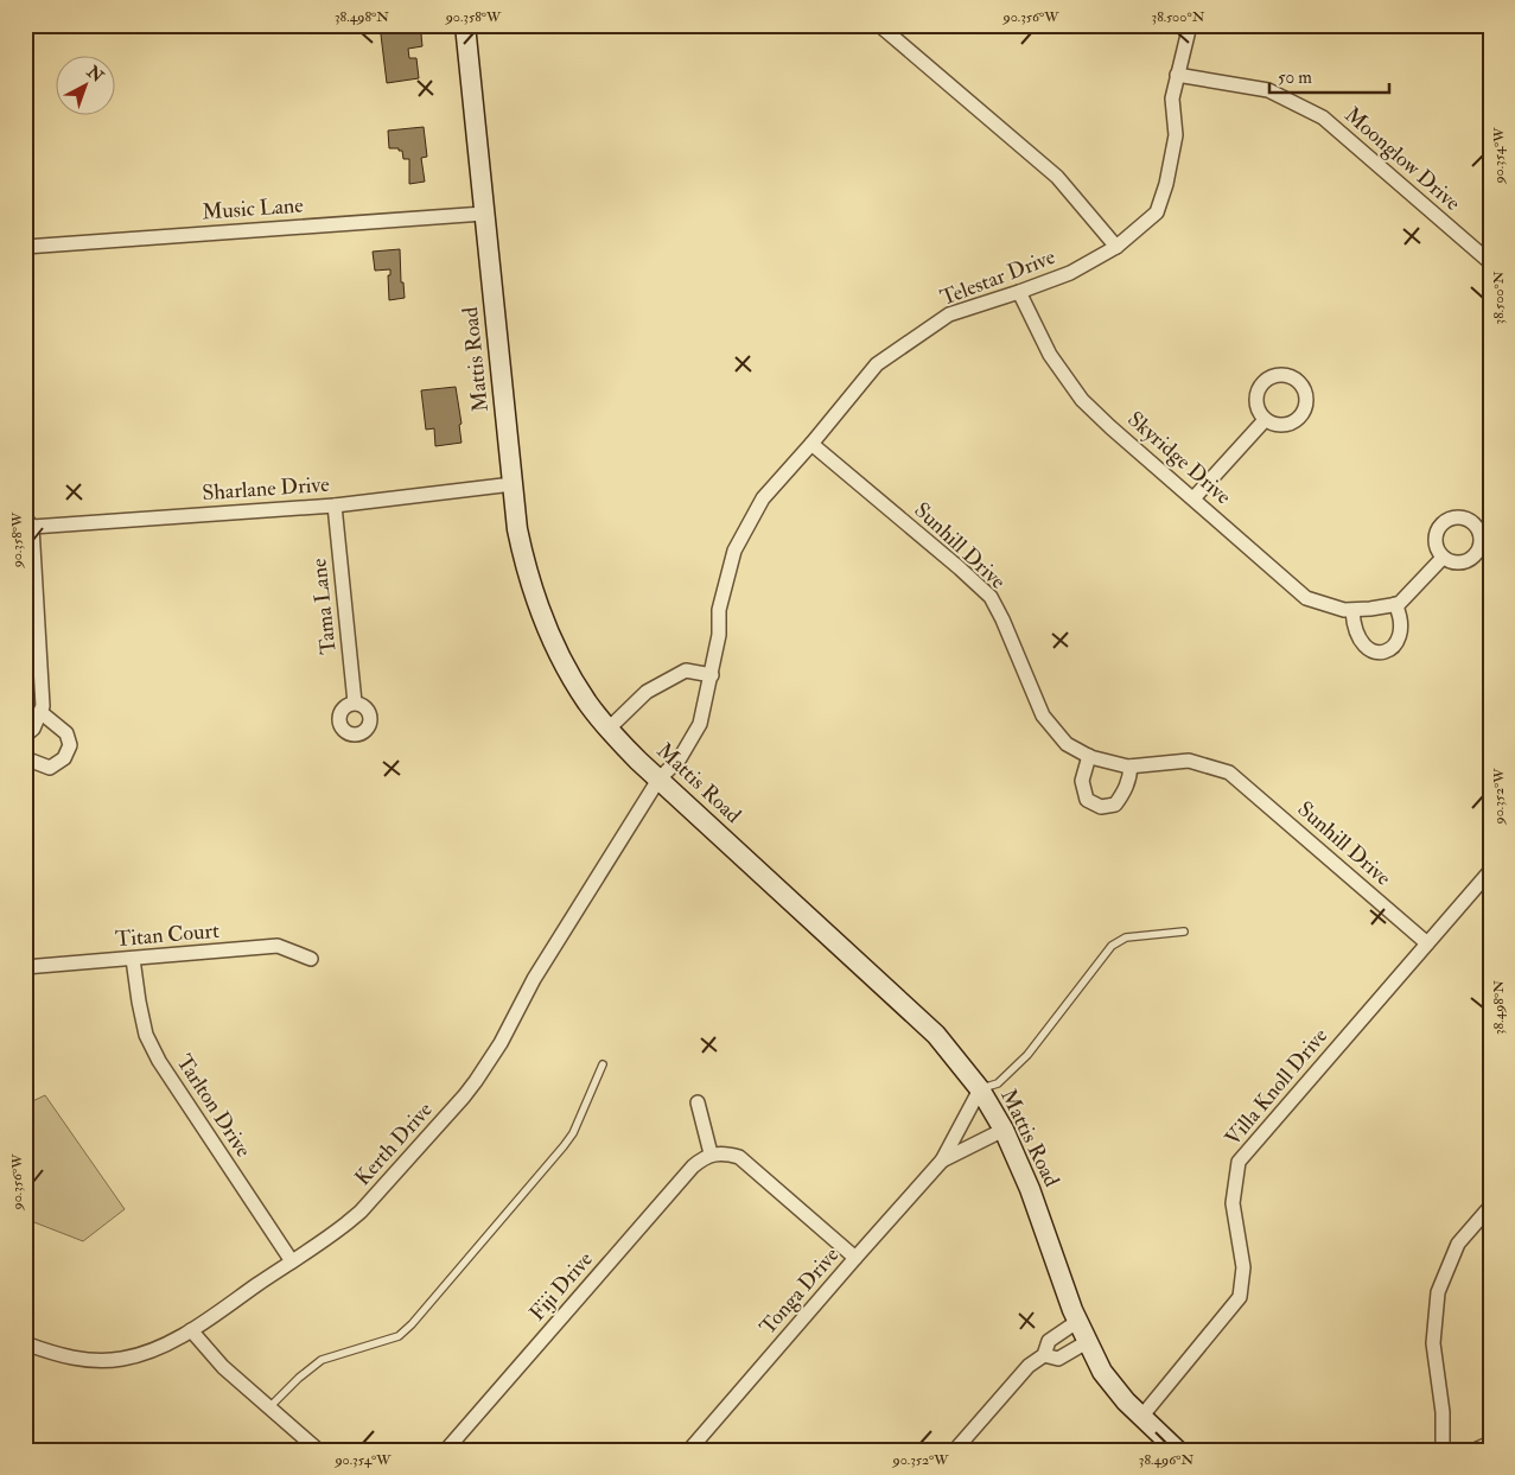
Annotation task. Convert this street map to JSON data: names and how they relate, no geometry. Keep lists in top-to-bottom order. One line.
{"streets":{"main road":["Mattis Road"],"street":["Moonglow Drive","Music Lane","Telestar Drive","Skyridge Drive","Sharlane Drive","Sunhill Drive","Tama Lane","Titan Court","Villa Knoll Drive","Tarlton Drive","Kerth Drive","Fiji Drive","Tonga Drive"]},"crossings":[["Moonglow Drive","Telestar Drive"],["Music Lane","Mattis Road"],["Telestar Drive","Mattis Road"],["Telestar Drive","Skyridge Drive"],["Telestar Drive","Sunhill Drive"],["Telestar Drive","Kerth Drive"],["Mattis Road","Sharlane Drive"],["Mattis Road","Villa Knoll Drive"],["Mattis Road","Kerth Drive"],["Mattis Road","Tonga Drive"],["Sharlane Drive","Tama Lane"],["Sunhill Drive","Villa Knoll Drive"],["Titan Court","Tarlton Drive"],["Tarlton Drive","Kerth Drive"]],"scale_bar":"50 m","north":"top right","coordinates":["38.498°N","90.358°W","90.356°W","38.500°N","90.354°W","90.352°W","38.496°N"]}
